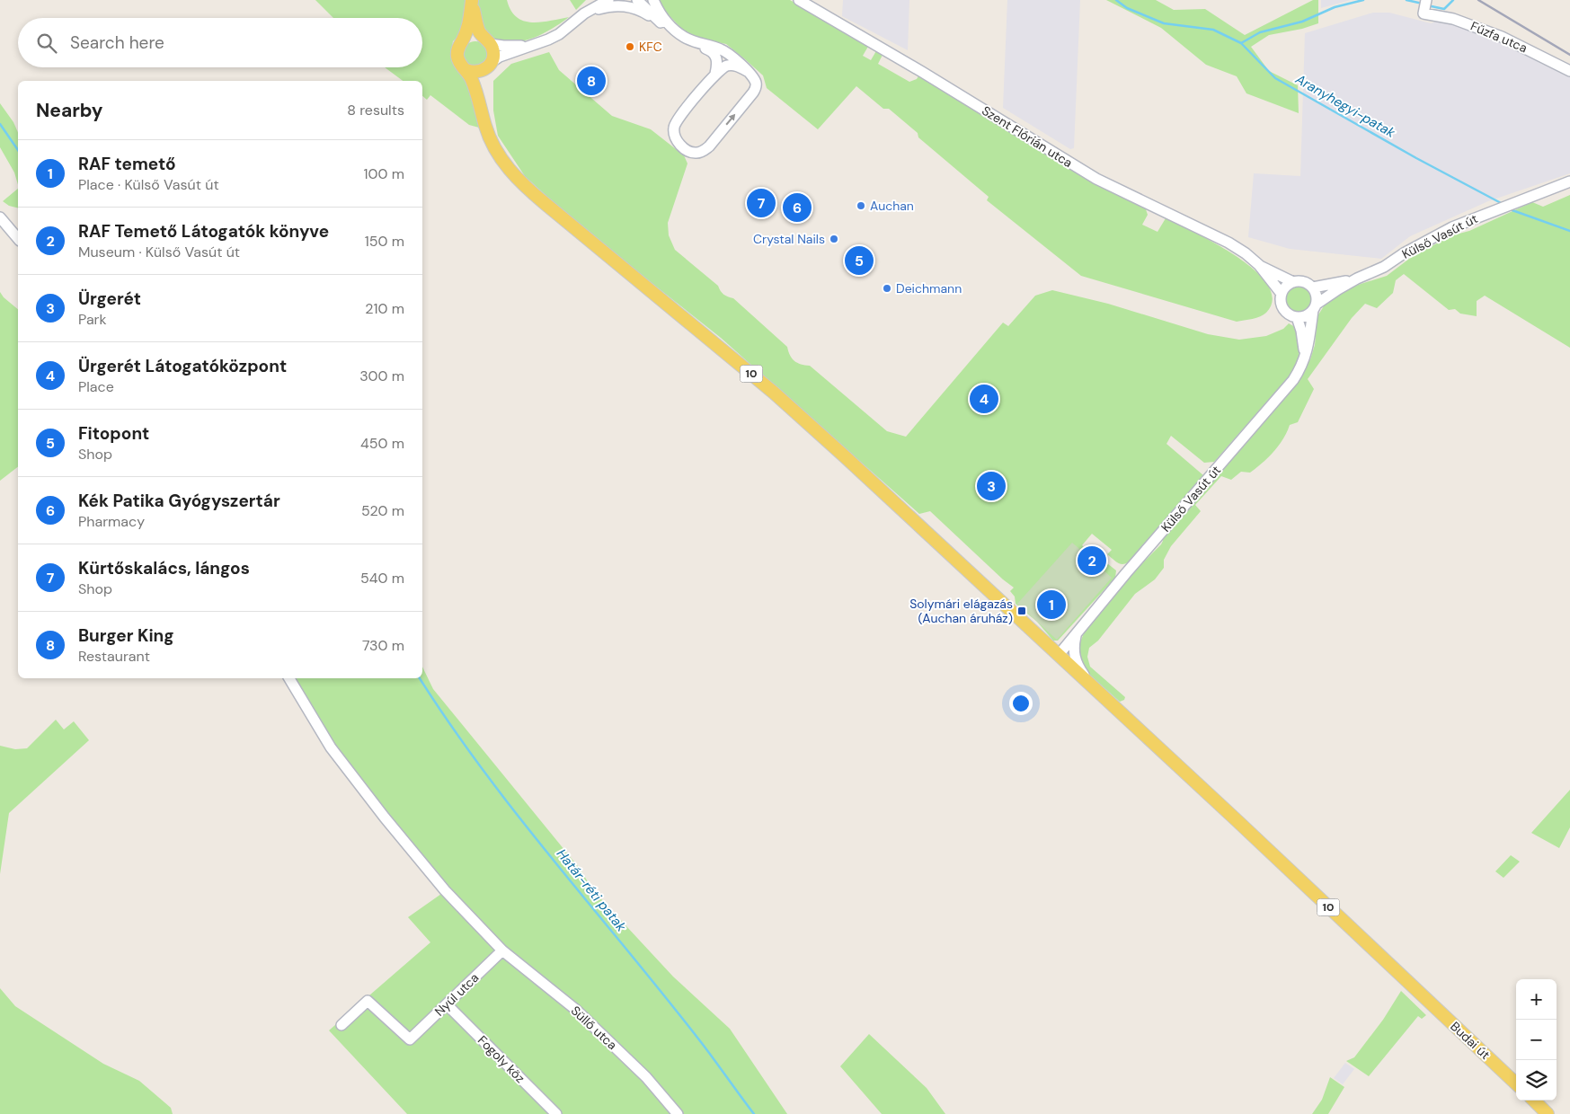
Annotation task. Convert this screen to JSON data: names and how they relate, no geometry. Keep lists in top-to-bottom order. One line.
{"streets":{"main road":["10","Budai út"],"street":["Fűzfa utca","Szent Flórián utca","Külső Vasút út","Nyúl utca","Süllő utca","Fogoly köz"]},"crossings":[["Szent Flórián utca","Külső Vasút út"],["Külső Vasút út","10"],["10","Budai út"],["Nyúl utca","Süllő utca"],["Nyúl utca","Fogoly köz"]],"water":["Aranyhegyi-patak","Határ-réti patak"],"places":{"other":["KFC","Auchan","Crystal Nails","Deichmann"],"transit":["Solymári elágazás (Auchan áruház)"]},"page":{"search":"Search here","pins":["8","7","6","5","4","3","2","1"],"heading":["Nearby","8 results"],"list":[{"mark":"1","name":"RAF temető","note":"Place · Külső Vasút út","value":"100 m"},{"mark":"2","name":"RAF Temető Látogatók könyve","note":"Museum · Külső Vasút út","value":"150 m"},{"mark":"3","name":"Ürgerét","note":"Park","value":"210 m"},{"mark":"4","name":"Ürgerét Látogatóközpont","note":"Place","value":"300 m"},{"mark":"5","name":"Fitopont","note":"Shop","value":"450 m"},{"mark":"6","name":"Kék Patika Gyógyszertár","note":"Pharmacy","value":"520 m"},{"mark":"7","name":"Kürtőskalács, lángos","note":"Shop","value":"540 m"},{"mark":"8","name":"Burger King","note":"Restaurant","value":"730 m"}],"map_buttons":["+","−"]}}
